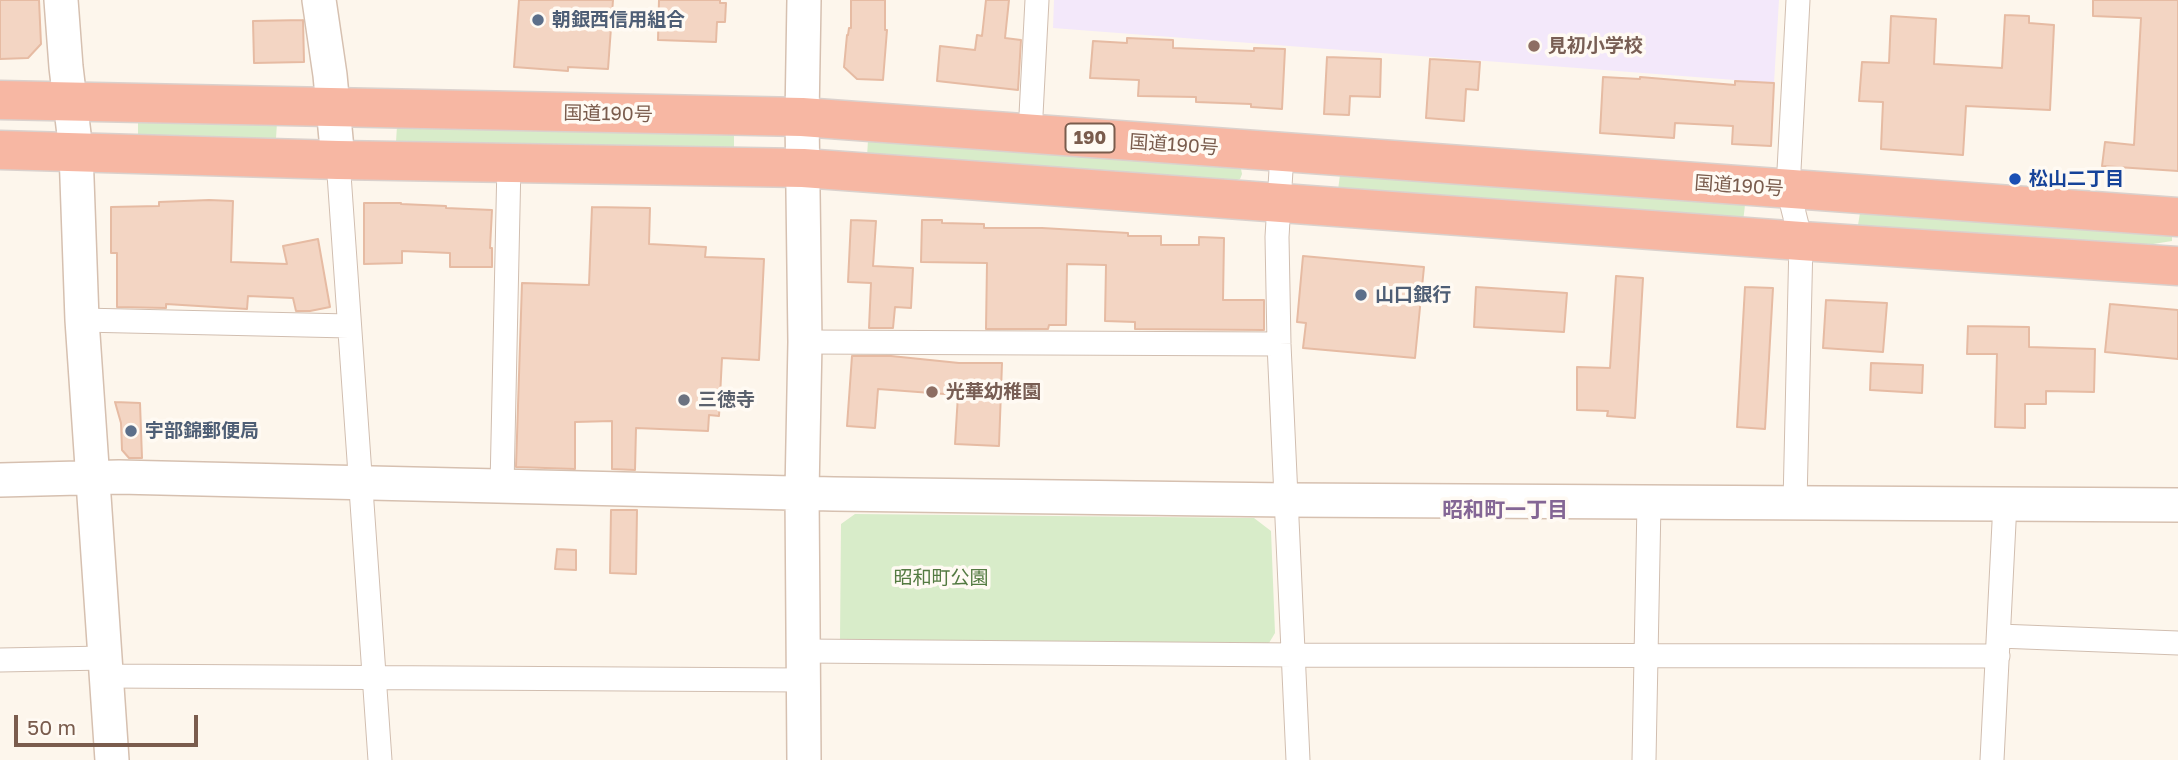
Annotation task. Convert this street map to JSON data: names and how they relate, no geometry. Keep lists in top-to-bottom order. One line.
{"streets":{"highway":["国道190号","190"]},"districts":["昭和町一丁目"],"parks":["昭和町公園"],"places":["朝銀西信用組合","見初小学校","松山二丁目","山口銀行","光華幼稚園","三徳寺","宇部錦郵便局"],"scale_bar":"50 m"}
